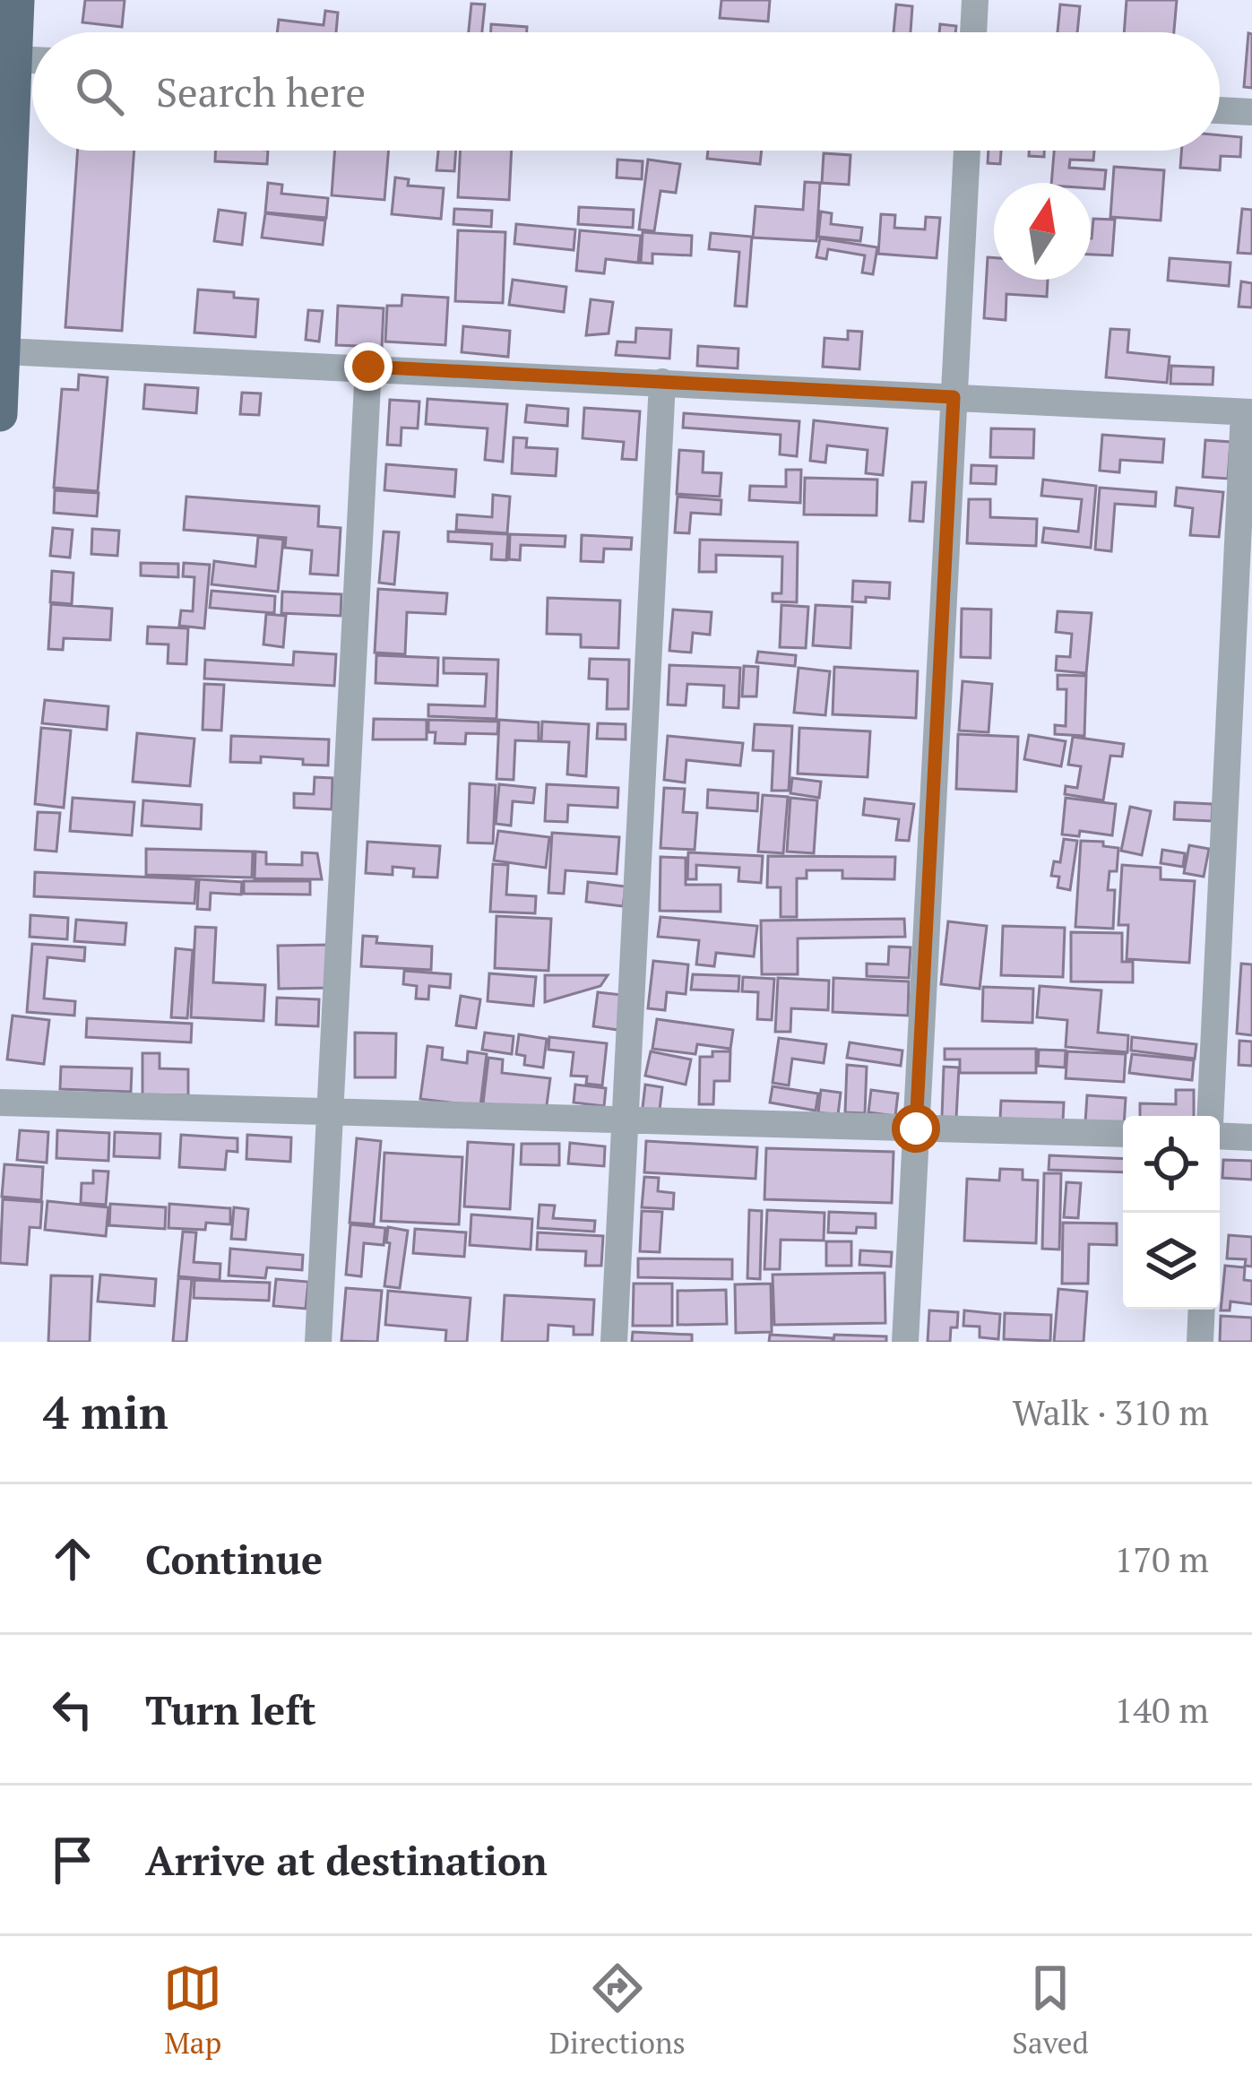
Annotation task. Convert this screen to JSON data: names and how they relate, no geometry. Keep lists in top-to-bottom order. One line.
{"north":"top","page":{"search":"Search here","heading":["4 min","Walk · 310 m"],"list":[["Continue","170 m"],["Turn left","140 m"],"Arrive at destination"],"nav":["Map","Directions","Saved"]}}
